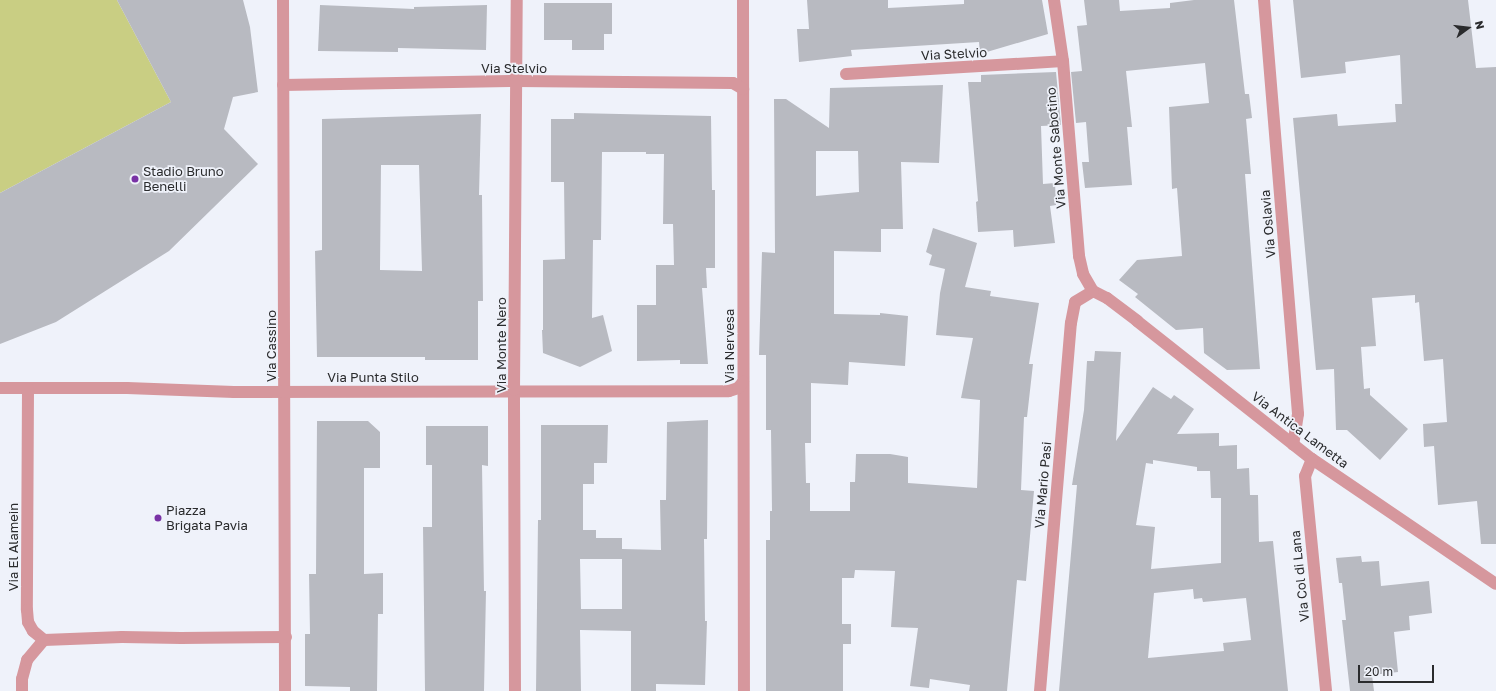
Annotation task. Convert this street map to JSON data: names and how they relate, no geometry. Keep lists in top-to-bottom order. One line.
{"streets":{"street":["Via Stelvio","Via Monte Sabotino","Via Oslavia","Via Monte Nero","Via Cassino","Via Nervesa","Via Punta Stilo","Via Antica Lametta","Via Mario Pasi","Via El Alamein","Via Col di Lana"]},"crossings":[["Via Stelvio","Via Monte Sabotino"],["Via Stelvio","Via Monte Nero"],["Via Stelvio","Via Cassino"],["Via Stelvio","Via Nervesa"],["Via Monte Sabotino","Via Antica Lametta"],["Via Monte Sabotino","Via Mario Pasi"],["Via Oslavia","Via Antica Lametta"],["Via Monte Nero","Via Punta Stilo"],["Via Cassino","Via Punta Stilo"],["Via Nervesa","Via Punta Stilo"],["Via Punta Stilo","Via El Alamein"],["Via Antica Lametta","Via Mario Pasi"],["Via Antica Lametta","Via Col di Lana"]],"places":["Stadio Bruno Benelli","Piazza Brigata Pavia"],"scale_bar":"20 m","north":"right"}
